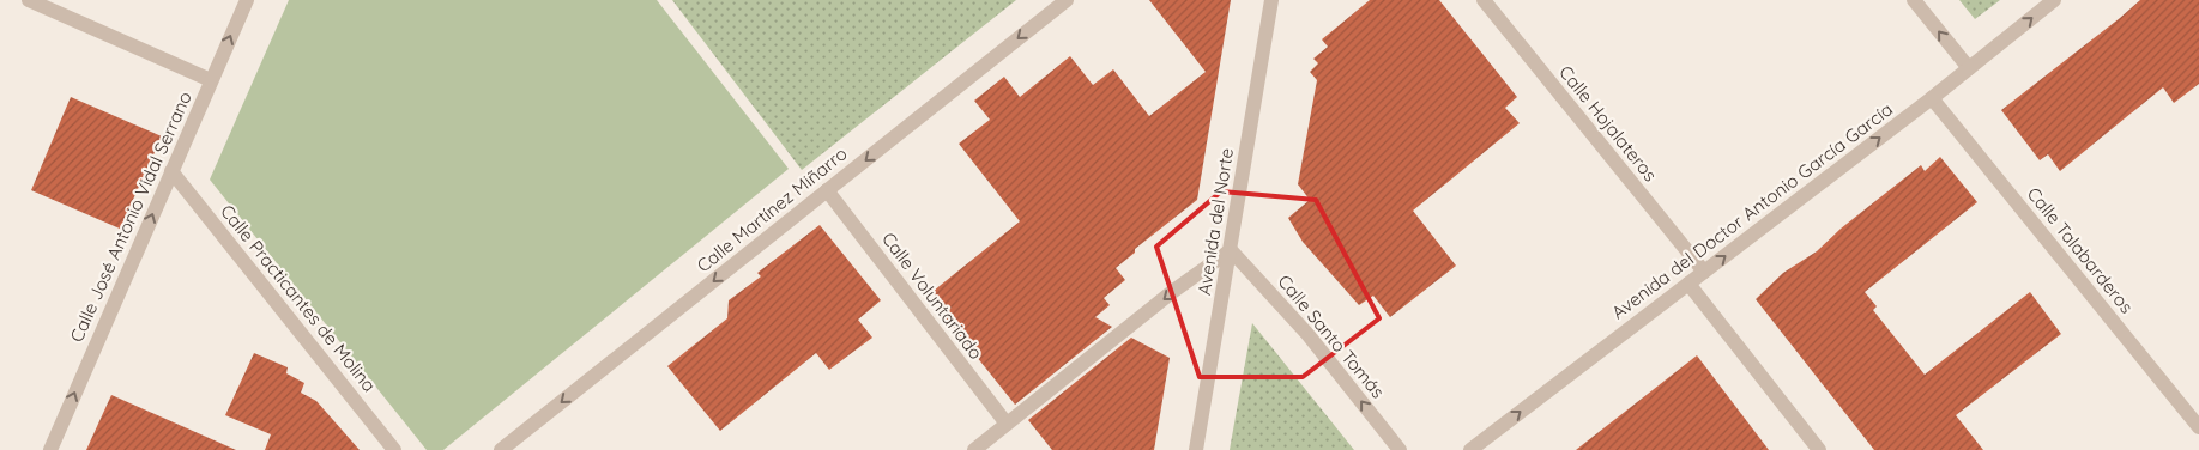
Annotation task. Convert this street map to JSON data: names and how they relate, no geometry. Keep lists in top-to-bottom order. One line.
{"streets":{"street":["Calle Hojalateros","Calle Martínez Miñarro","Avenida del Doctor Antonio García García","Calle José Antonio Vidal Serrano","Avenida del Norte","Calle Talabarderos","Calle Voluntariado","Calle Practicantes de Molina","Calle Santo Tomás"]},"crossings":[["Calle Hojalateros","Avenida del Doctor Antonio García García"],["Calle Martínez Miñarro","Calle Voluntariado"],["Avenida del Doctor Antonio García García","Calle Talabarderos"],["Calle José Antonio Vidal Serrano","Calle Practicantes de Molina"],["Avenida del Norte","Calle Santo Tomás"]],"one_way":["Calle Martínez Miñarro","Avenida del Doctor Antonio García García","Calle José Antonio Vidal Serrano","Calle Santo Tomás"]}
